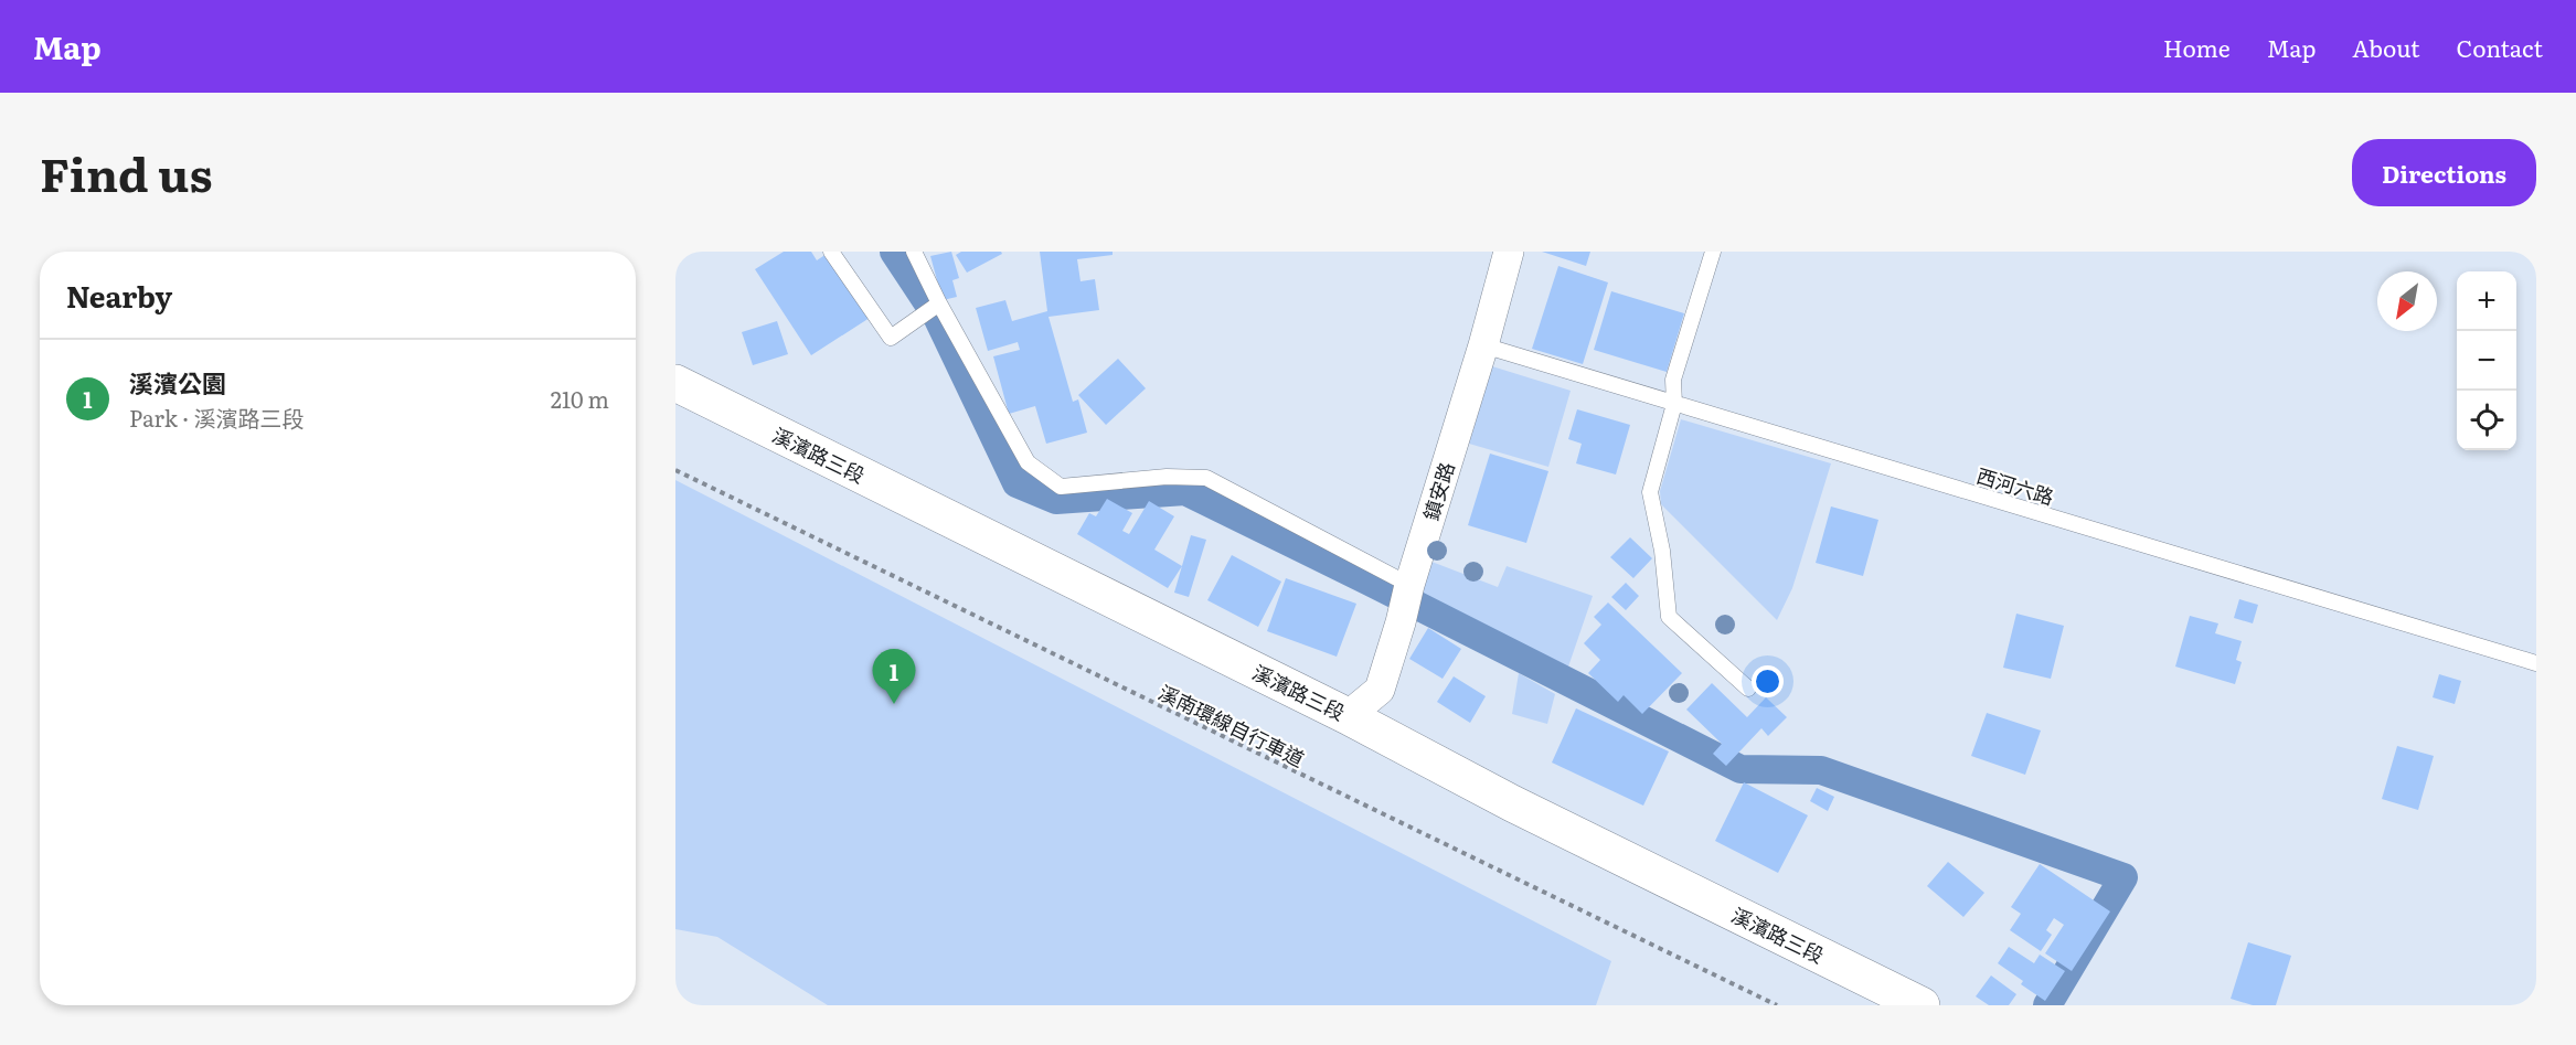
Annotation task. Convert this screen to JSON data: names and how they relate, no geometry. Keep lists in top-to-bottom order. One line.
{"streets":{"street":["溪濱路三段","鎮安路"],"lane":["西河六路"],"path":["溪南環線自行車道"]},"crossings":[["溪濱路三段","鎮安路"],["西河六路","鎮安路"]],"north":"bottom left","page":{"header":"Map","nav":["Home","Map","About","Contact"],"title":"Find us","buttons":"Directions","heading":"Nearby","map_buttons":["+","−"],"list":[{"mark":"1","name":"溪濱公園","note":"Park · 溪濱路三段","value":"210 m"}],"pins":"1"}}
